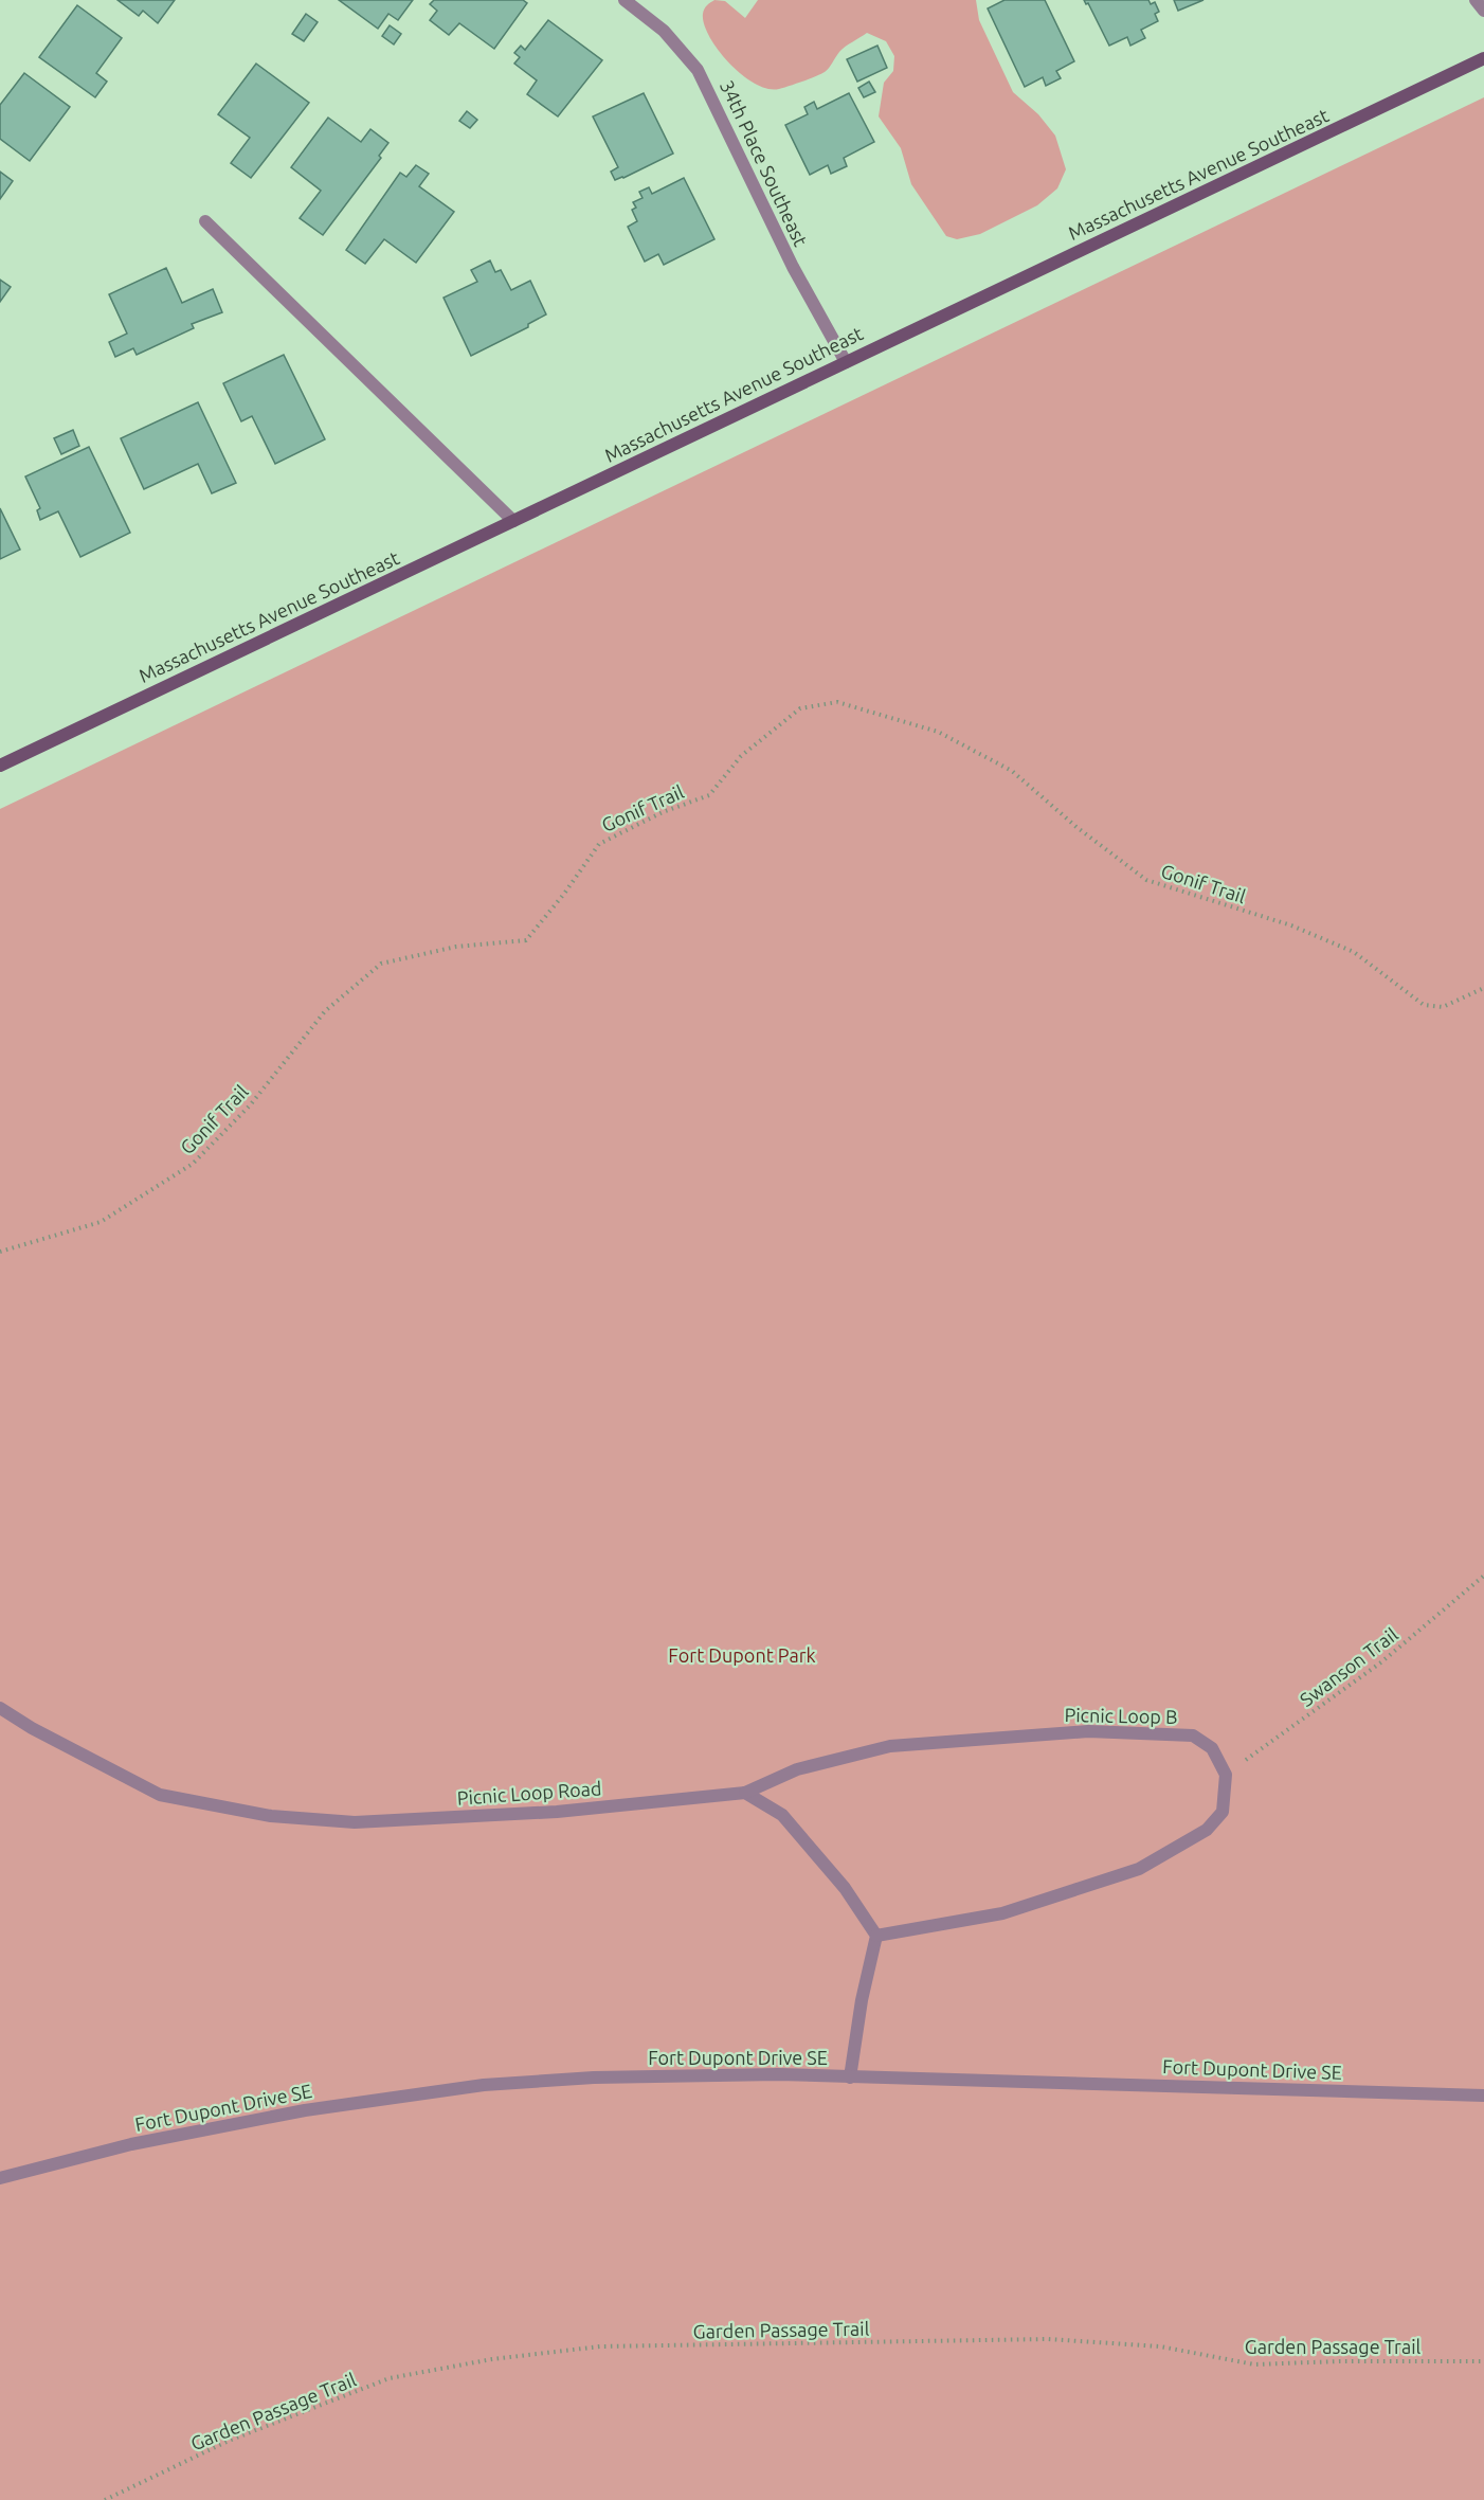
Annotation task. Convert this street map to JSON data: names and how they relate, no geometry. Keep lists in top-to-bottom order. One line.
{"streets":{"street":["34th Place Southeast","Massachusetts Avenue Southeast","Picnic Loop B","Picnic Loop Road","Fort Dupont Drive SE"],"path":["Gonif Trail","Swanson Trail","Garden Passage Trail"]},"crossings":[["34th Place Southeast","Massachusetts Avenue Southeast"],["Swanson Trail","Picnic Loop B"],["Picnic Loop B","Picnic Loop Road"]],"parks":["Fort Dupont Park"]}
